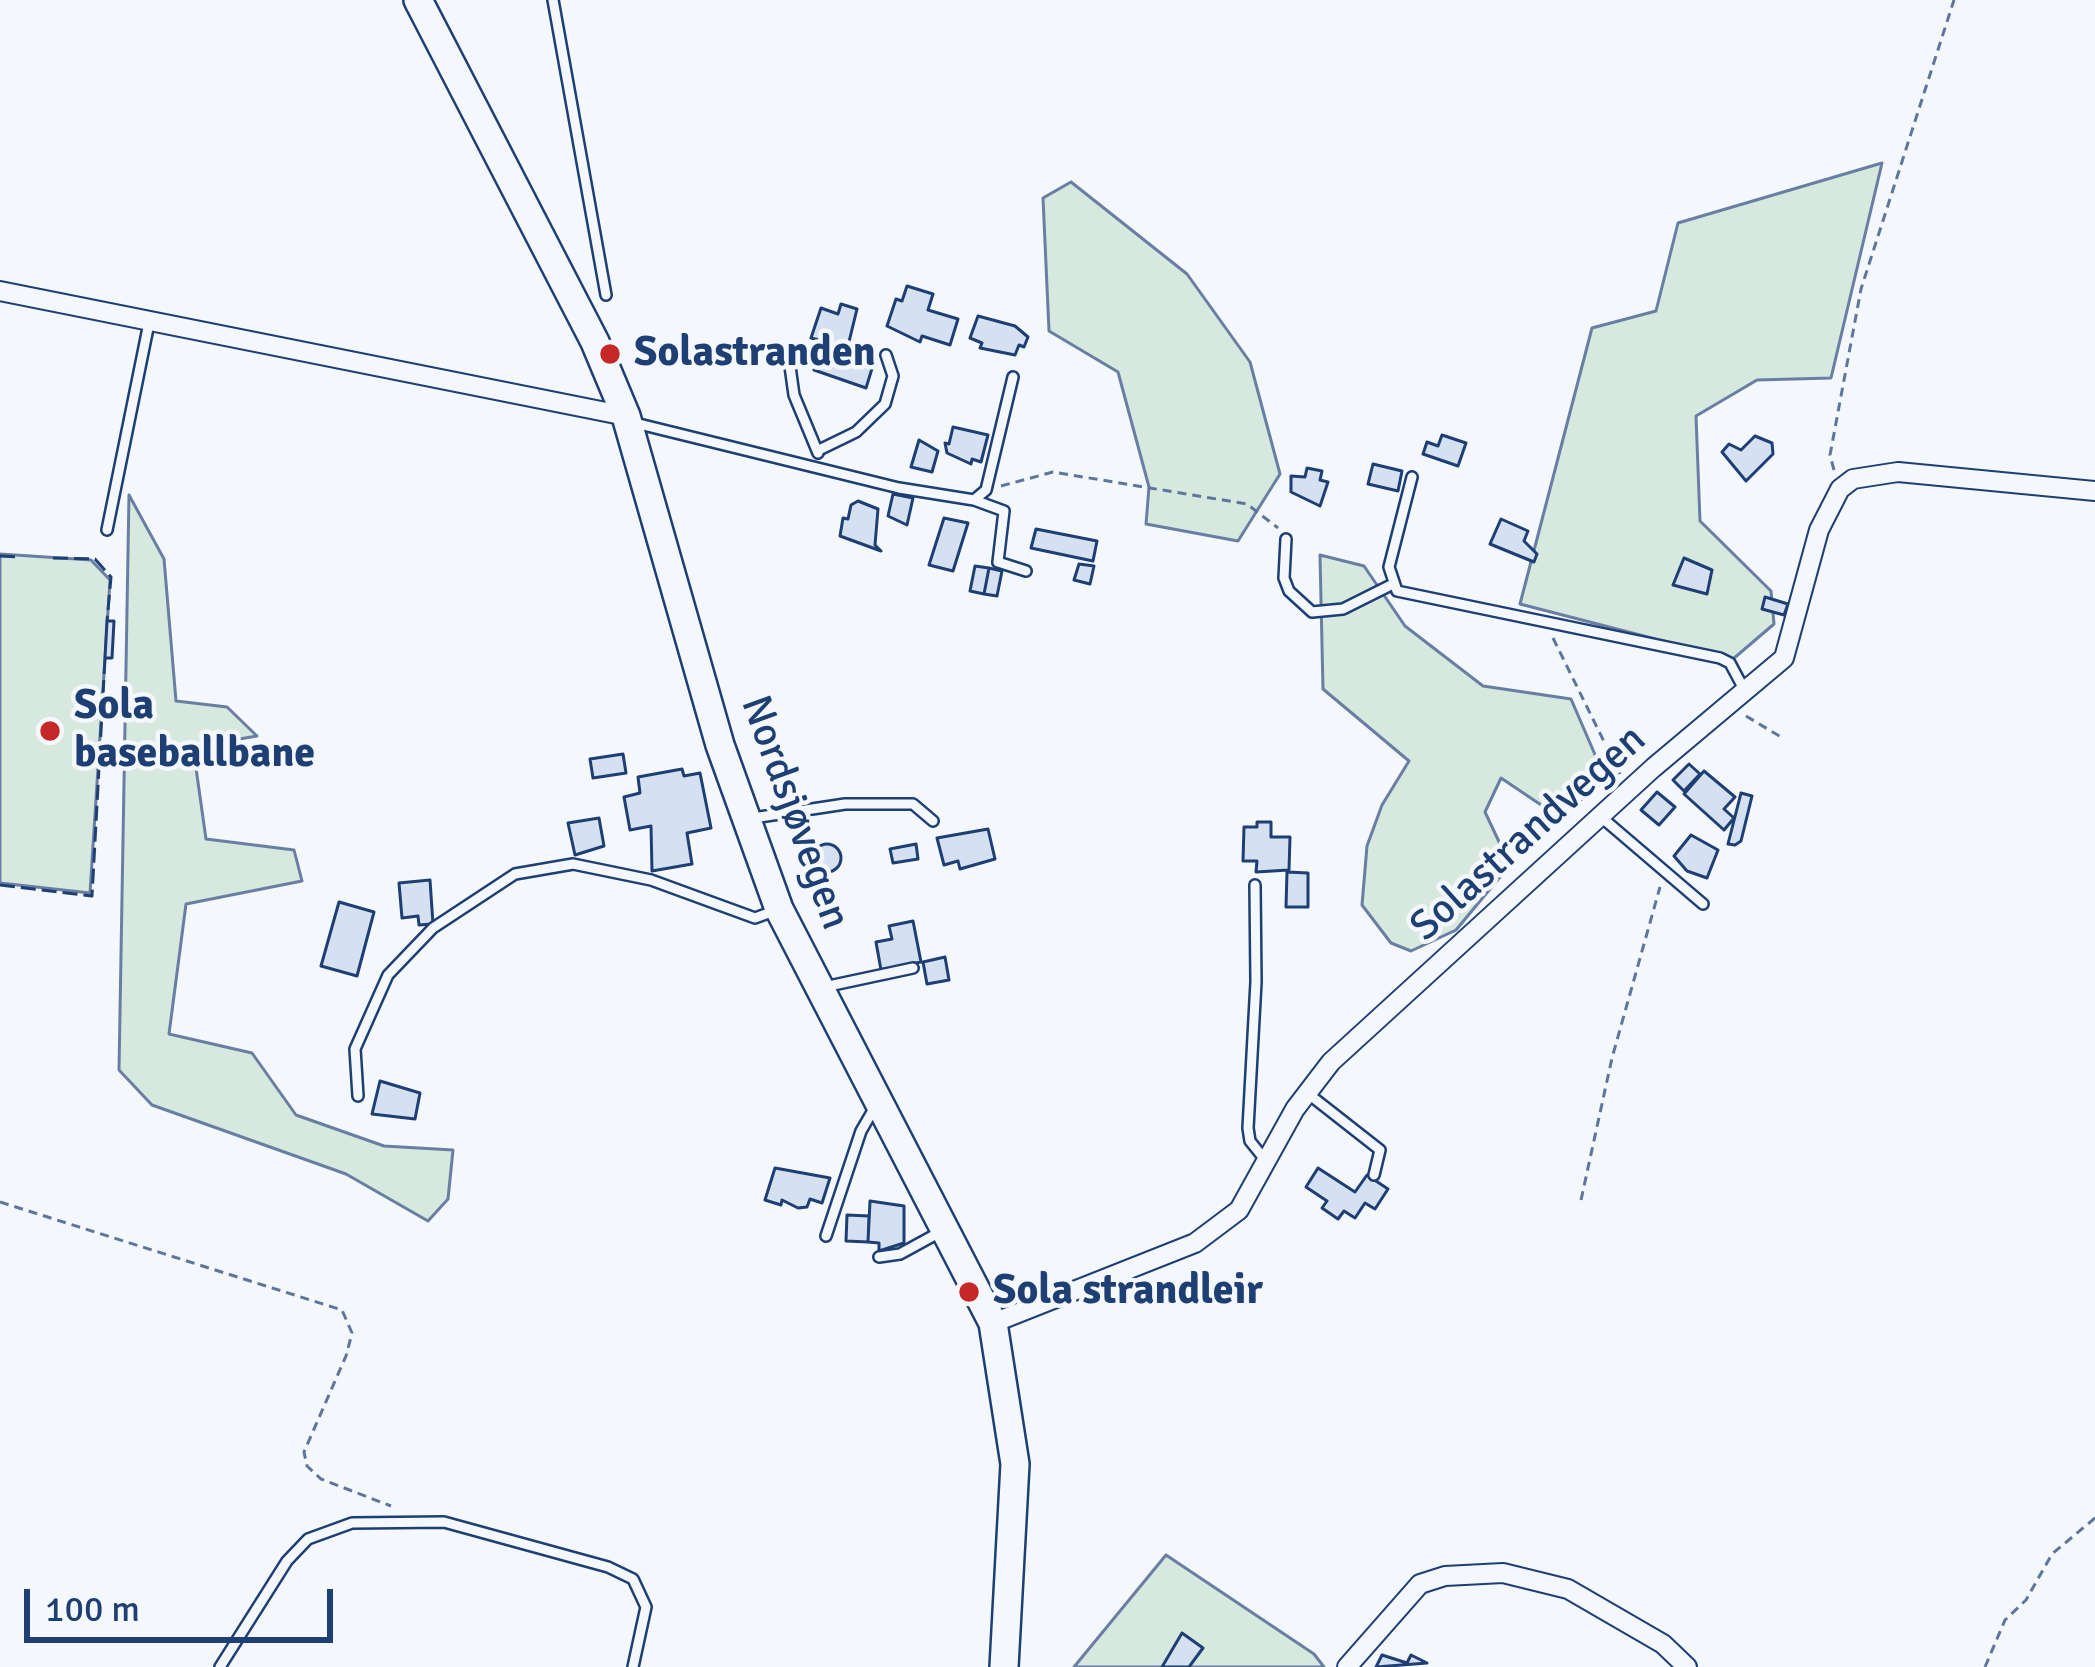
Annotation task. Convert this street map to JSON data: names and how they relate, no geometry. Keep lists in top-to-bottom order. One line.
{"streets":{"street":["Nordsjøvegen","Solastrandvegen"]},"crossings":[["Nordsjøvegen","Solastrandvegen"]],"places":["Solastranden","Sola baseballbane","Sola strandleir"],"scale_bar":"100 m"}
